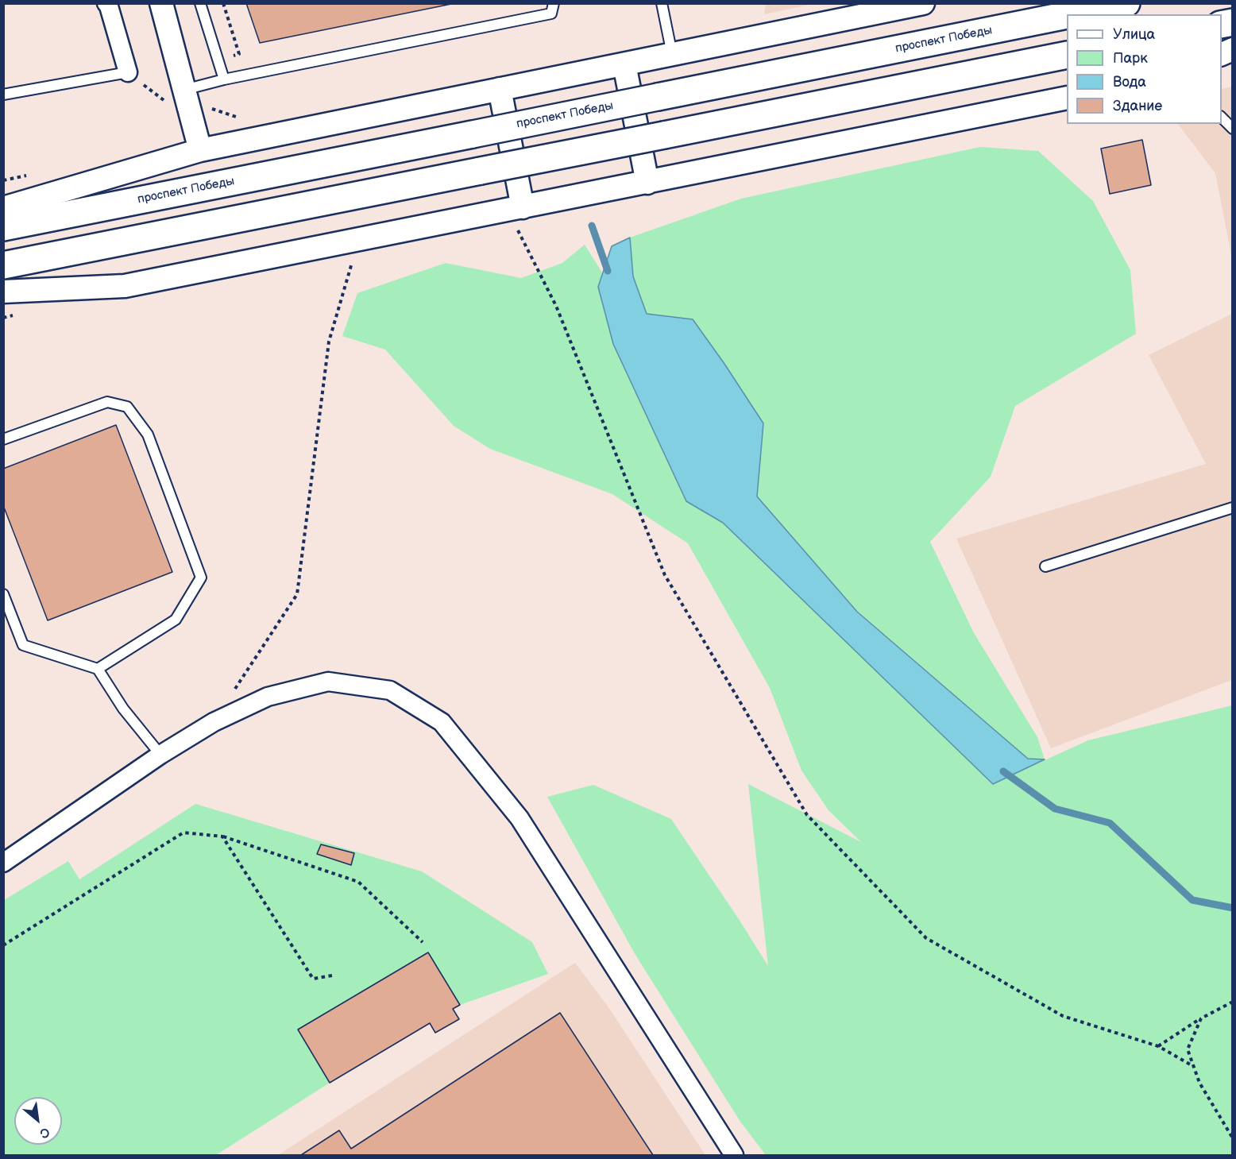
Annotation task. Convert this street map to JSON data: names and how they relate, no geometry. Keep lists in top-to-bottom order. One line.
{"streets":{"main road":["проспект Победы"]},"legend":["Улица","Парк","Вода","Здание"],"north":"bottom right"}
